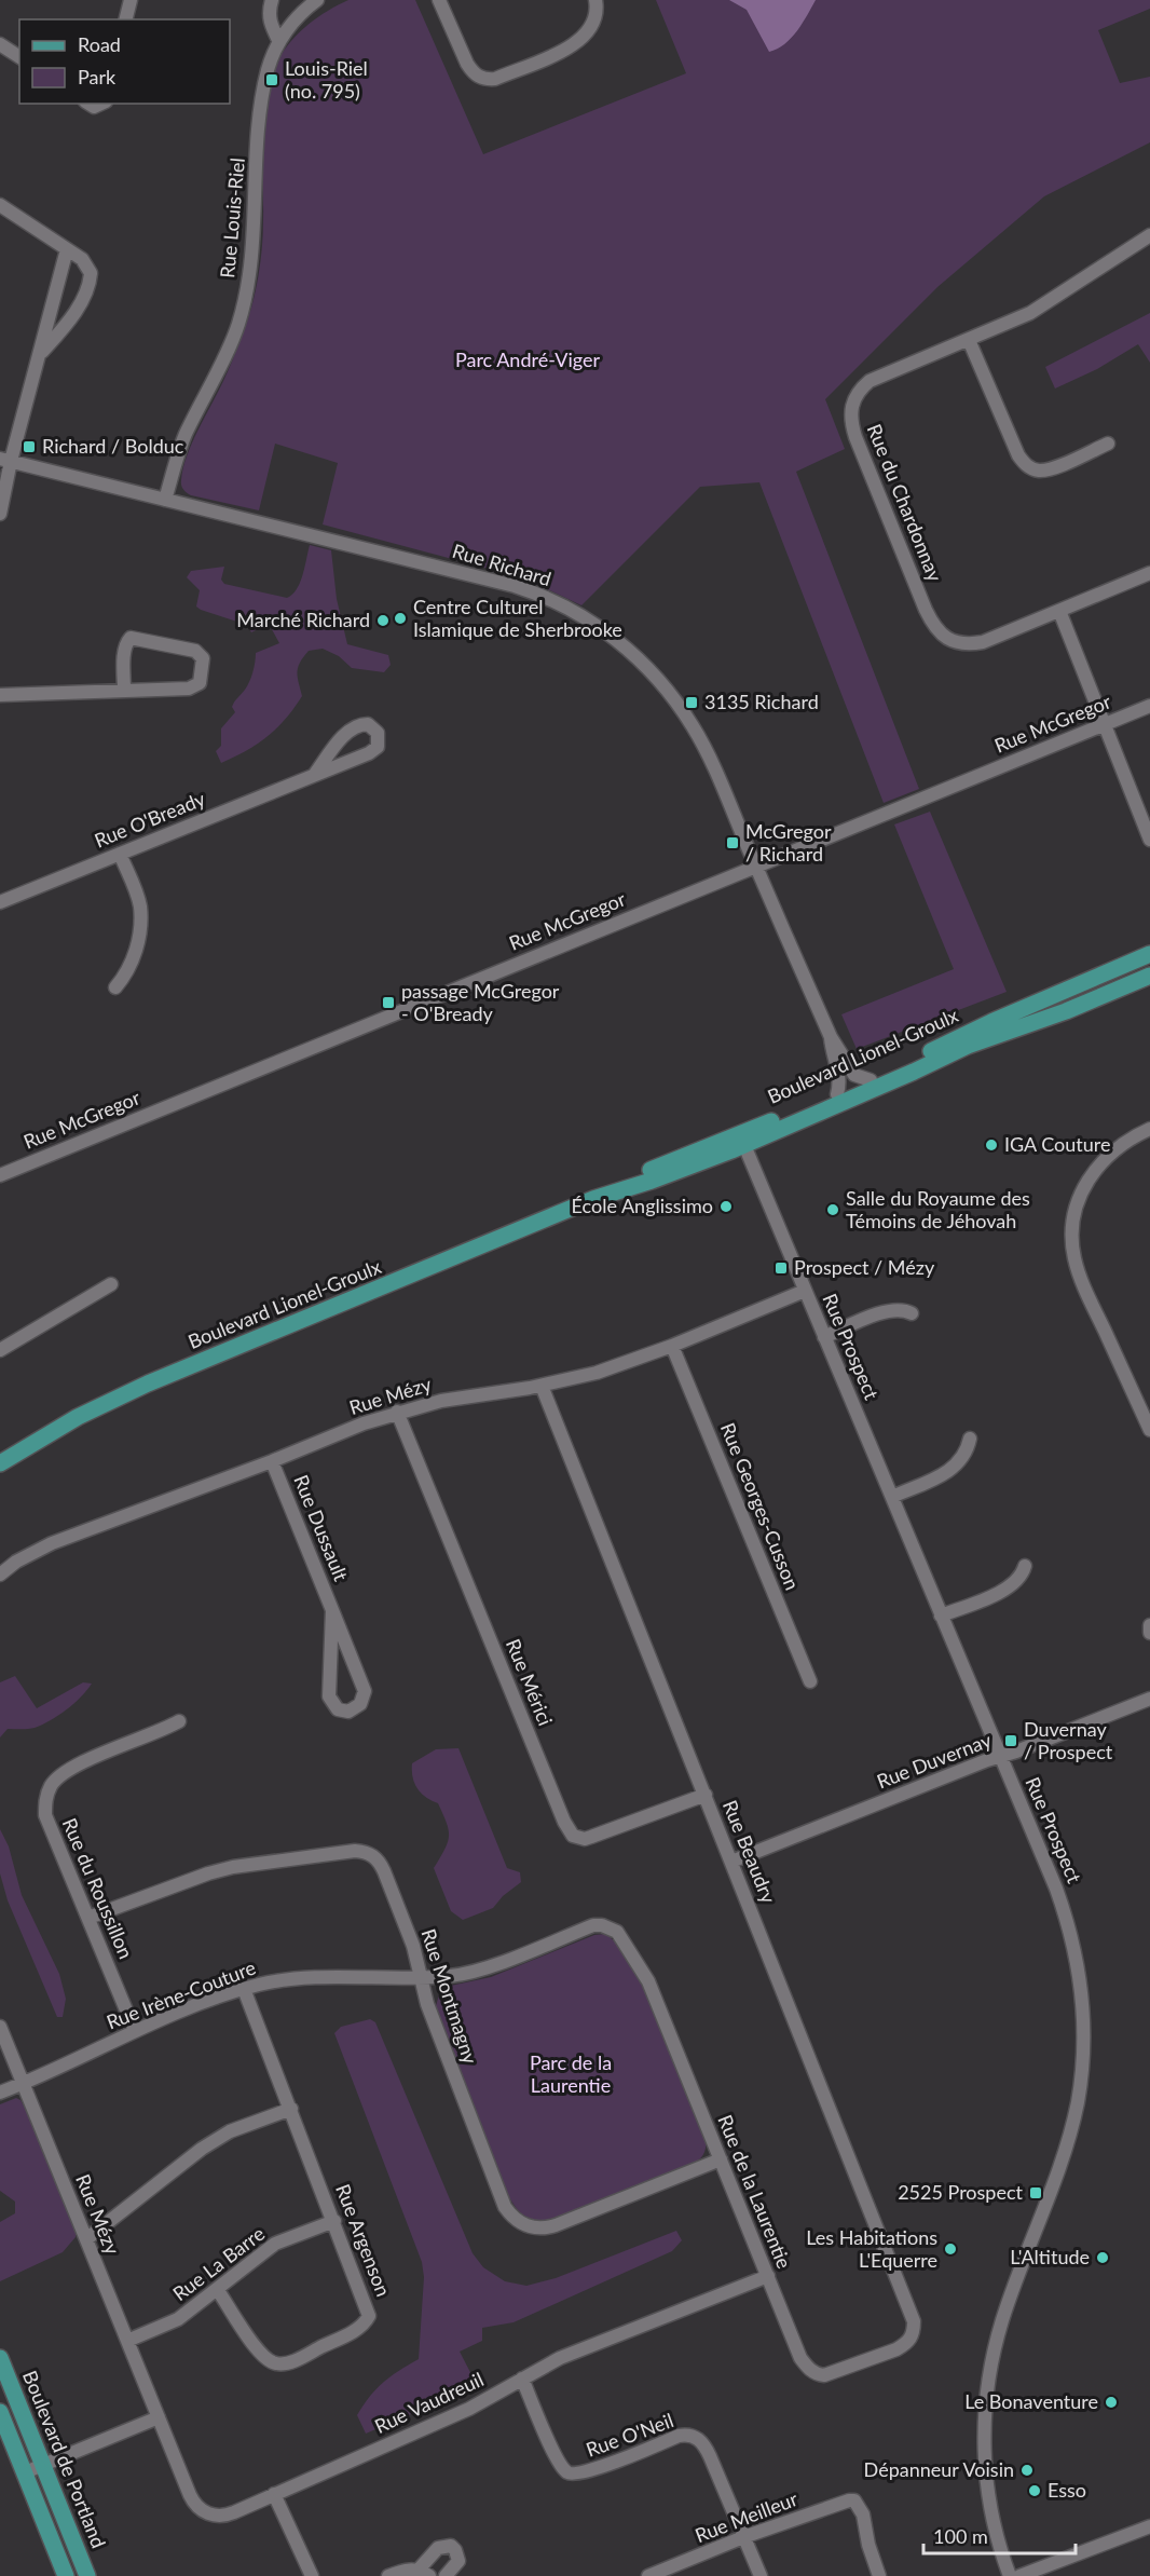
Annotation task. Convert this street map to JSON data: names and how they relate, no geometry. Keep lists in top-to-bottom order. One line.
{"streets":{"main road":["Boulevard Lionel-Groulx","Boulevard de Portland"],"street":["Rue Louis-Riel","Rue du Chardonnay","Rue Richard","Rue McGregor","Rue O'Bready","Rue Prospect","Rue Mézy","Rue Georges-Cusson","Rue Dussault","Rue Mérici","Rue Duvernay","Rue Beaudry","Rue du Roussillon","Rue Irène-Couture","Rue Montmagny","Rue de la Laurentie","Rue Argenson","Rue La Barre","Rue Vaudreuil","Rue O'Neil","Rue Meilleur"]},"crossings":[["Rue Louis-Riel","Rue Richard"],["Rue Richard","Rue McGregor"],["Rue Richard","Boulevard Lionel-Groulx"],["Boulevard Lionel-Groulx","Rue Prospect"],["Rue Prospect","Rue Mézy"],["Rue Prospect","Rue Duvernay"],["Rue Mézy","Rue Georges-Cusson"],["Rue Mézy","Rue Dussault"],["Rue Mézy","Rue Mérici"],["Rue Mézy","Rue Beaudry"],["Rue Mézy","Rue Irène-Couture"],["Rue Mézy","Rue La Barre"],["Rue Mézy","Rue Vaudreuil"],["Rue Mérici","Rue Beaudry"],["Rue Duvernay","Rue Beaudry"],["Rue Beaudry","Rue de la Laurentie"],["Rue du Roussillon","Rue Irène-Couture"],["Rue du Roussillon","Rue Montmagny"],["Rue Irène-Couture","Rue Montmagny"],["Rue Irène-Couture","Rue de la Laurentie"],["Rue Irène-Couture","Rue Argenson"],["Rue Montmagny","Rue de la Laurentie"],["Rue de la Laurentie","Rue Vaudreuil"],["Rue Argenson","Rue La Barre"],["Rue Vaudreuil","Rue O'Neil"],["Rue O'Neil","Rue Meilleur"]],"parks":["Parc André-Viger","Parc de la Laurentie"],"places":{"transit":["Louis-Riel (no. 795)","Richard / Bolduc","3135 Richard","McGregor / Richard","passage McGregor - O'Bready","Prospect / Mézy","Duvernay / Prospect","2525 Prospect"],"other":["Centre Culturel Islamique de Sherbrooke","Marché Richard","IGA Couture","École Anglissimo","Salle du Royaume des Témoins de Jéhovah","Les Habitations L'Equerre","L'Altitude","Le Bonaventure","Dépanneur Voisin","Esso"]},"legend":["Road","Park"],"scale_bar":"100 m"}
